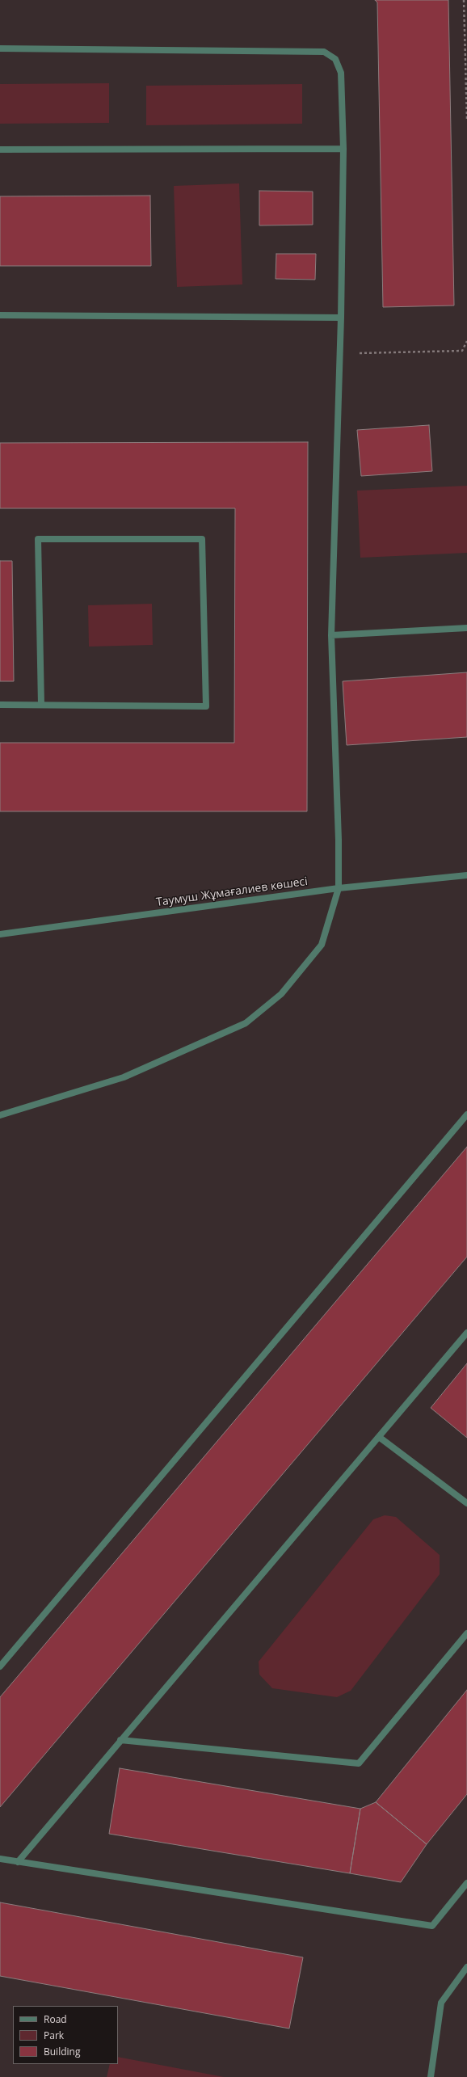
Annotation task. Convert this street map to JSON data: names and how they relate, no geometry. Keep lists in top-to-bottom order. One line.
{"streets":{"street":["Таумуш Жұмағалиев көшесі"]},"legend":["Road","Park","Building"]}
